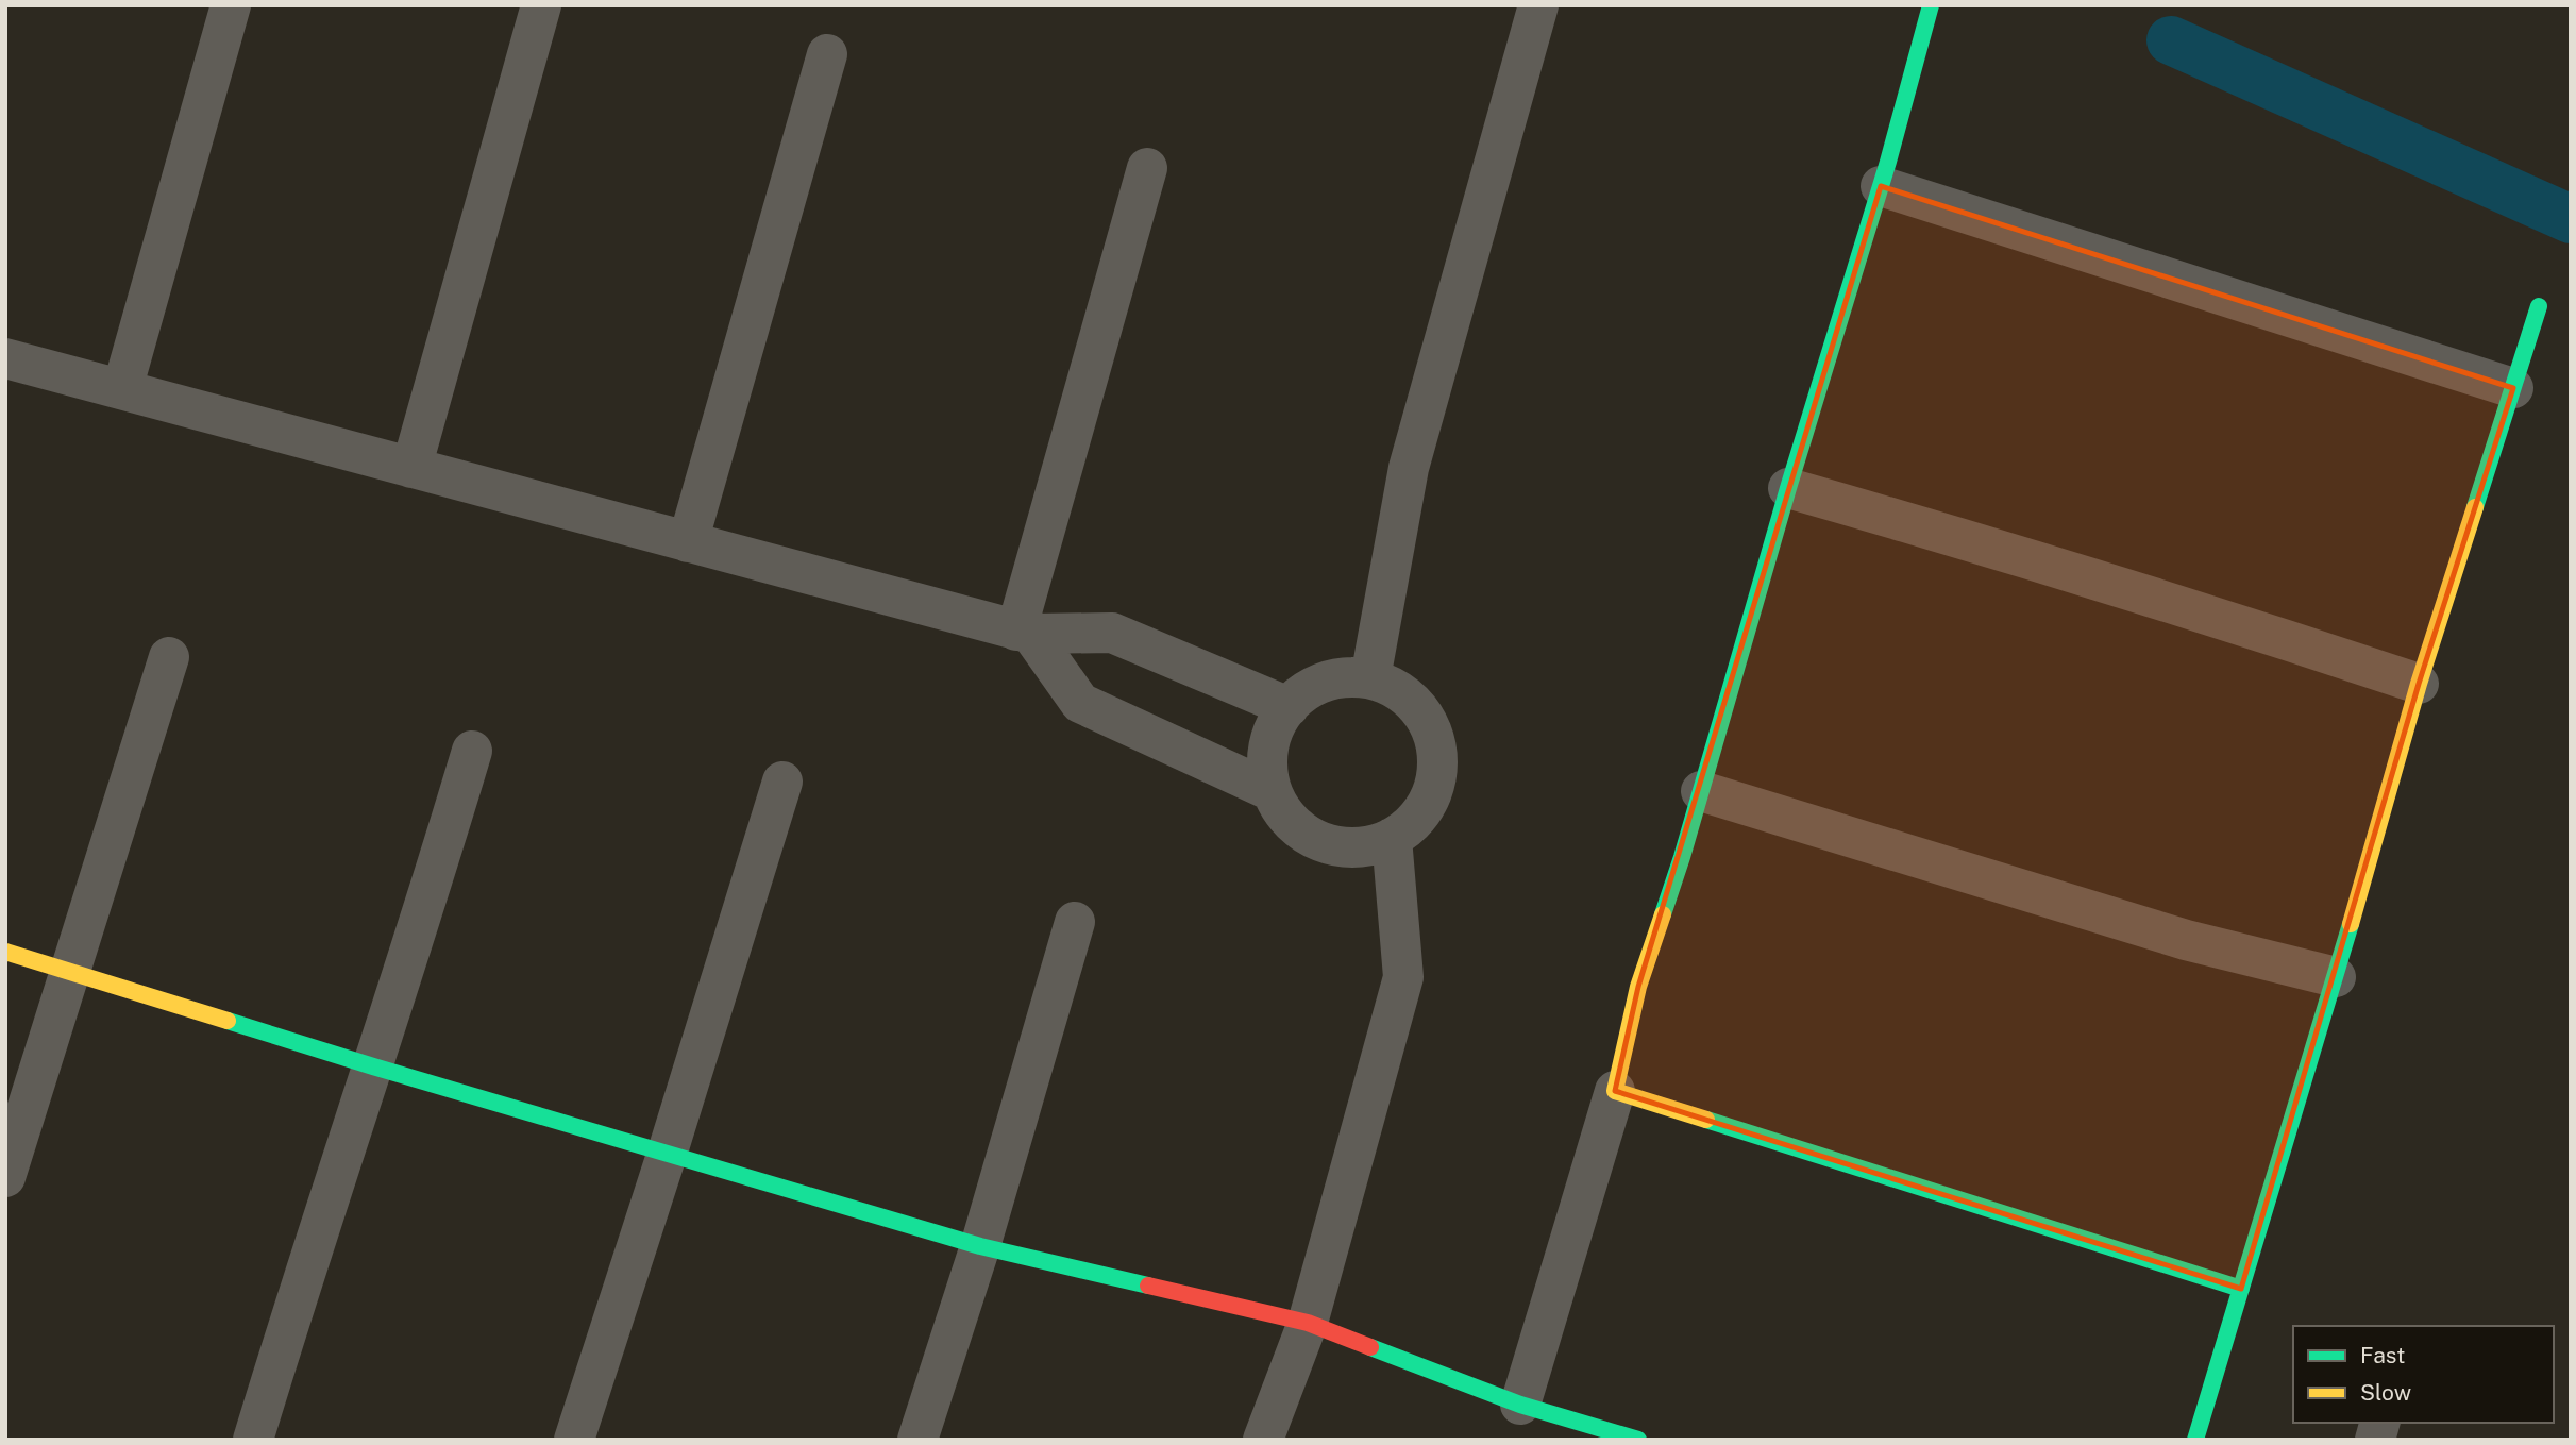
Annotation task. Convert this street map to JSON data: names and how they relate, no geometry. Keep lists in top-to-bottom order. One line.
{"legend":["Fast","Slow"]}
